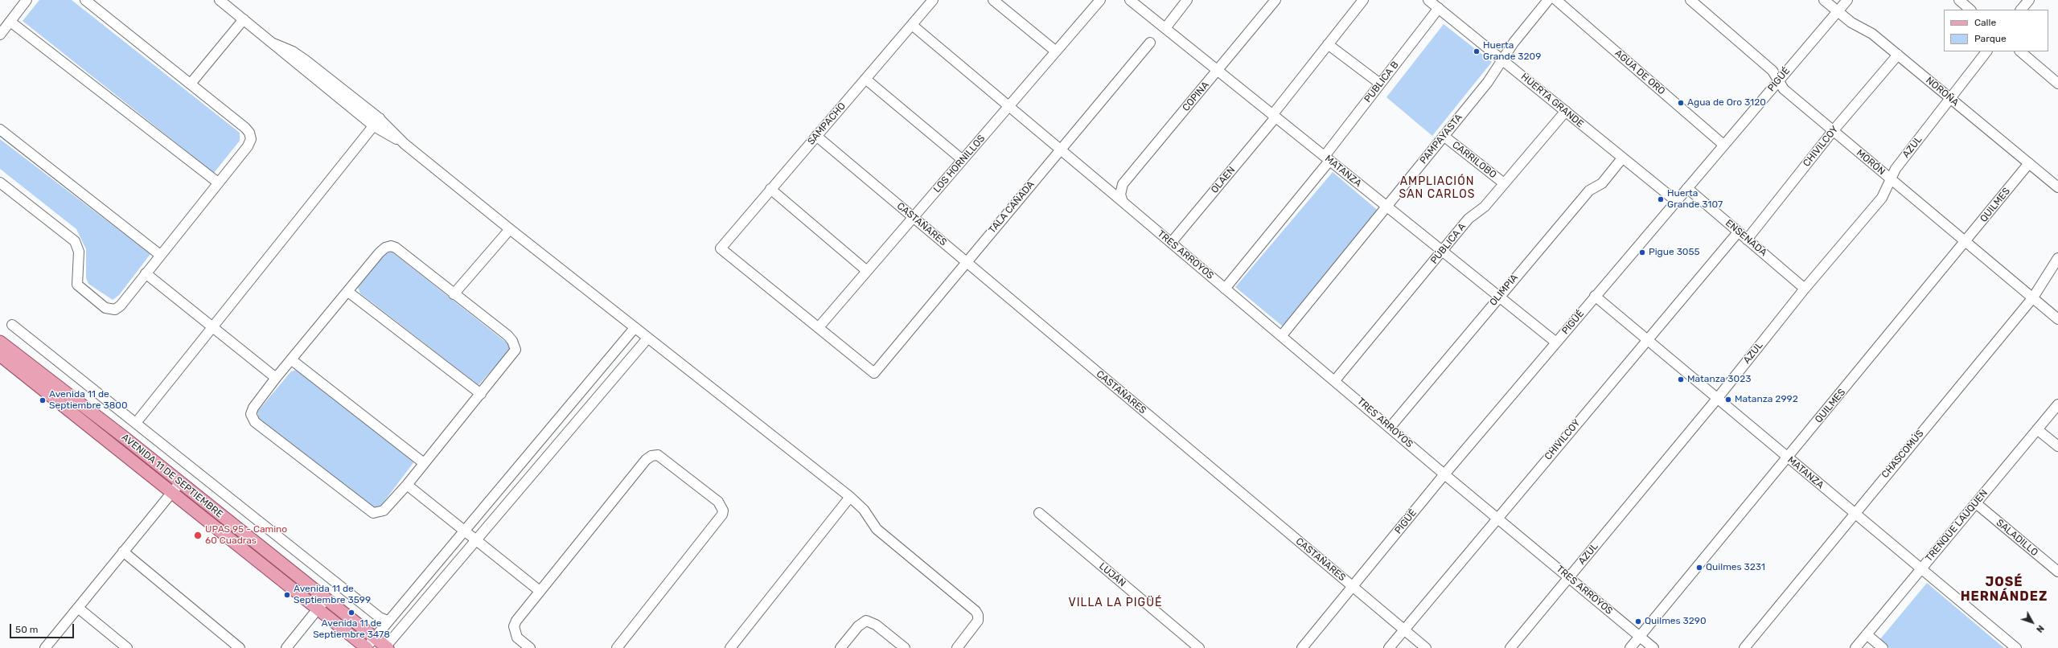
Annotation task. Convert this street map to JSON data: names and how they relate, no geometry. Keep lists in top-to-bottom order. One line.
{"streets":{"main road":["AVENIDA 11 DE SEPTIEMBRE"],"street":["AGUA DE ORO","PIGÜÉ","PUBLICA B","NOROÑA","COPINA","HUERTA GRANDE","SAMPACHO","PAMPAYASTA","CHIVILCOY","AZUL","CARRILOBO","MORÓN","LOS HORNILLOS","MATANZA","OLAEN","QUILMES","TALA CAÑADA","CASTAÑARES","ENSENADA","PÚBLICA A","TRES ARROYOS","OLIMPIA","CHASCOMÚS","TRENQUE LAUQUEN","SALADILLO","LUJÁN"]},"crossings":[["AGUA DE ORO","PIGÜÉ"],["PIGÜÉ","NOROÑA"],["PIGÜÉ","HUERTA GRANDE"],["PIGÜÉ","MORÓN"],["PIGÜÉ","MATANZA"],["PIGÜÉ","CASTAÑARES"],["PIGÜÉ","ENSENADA"],["PIGÜÉ","TRES ARROYOS"],["PUBLICA B","HUERTA GRANDE"],["PUBLICA B","MATANZA"],["PUBLICA B","TRES ARROYOS"],["NOROÑA","CHIVILCOY"],["NOROÑA","AZUL"],["NOROÑA","QUILMES"],["COPINA","MATANZA"],["COPINA","TRES ARROYOS"],["HUERTA GRANDE","PAMPAYASTA"],["HUERTA GRANDE","PÚBLICA A"],["HUERTA GRANDE","OLIMPIA"],["SAMPACHO","LOS HORNILLOS"],["SAMPACHO","TALA CAÑADA"],["SAMPACHO","CASTAÑARES"],["SAMPACHO","TRES ARROYOS"],["PAMPAYASTA","CARRILOBO"],["PAMPAYASTA","MATANZA"],["PAMPAYASTA","TRES ARROYOS"],["CHIVILCOY","MORÓN"],["CHIVILCOY","MATANZA"],["CHIVILCOY","CASTAÑARES"],["CHIVILCOY","ENSENADA"],["CHIVILCOY","TRES ARROYOS"],["AZUL","MORÓN"],["AZUL","MATANZA"],["AZUL","ENSENADA"],["AZUL","TRES ARROYOS"],["CARRILOBO","PÚBLICA A"],["MORÓN","QUILMES"],["MORÓN","CHASCOMÚS"],["LOS HORNILLOS","TALA CAÑADA"],["LOS HORNILLOS","CASTAÑARES"],["LOS HORNILLOS","TRES ARROYOS"],["MATANZA","OLAEN"],["MATANZA","QUILMES"],["MATANZA","PÚBLICA A"],["MATANZA","OLIMPIA"],["MATANZA","CHASCOMÚS"],["MATANZA","TRENQUE LAUQUEN"],["OLAEN","TRES ARROYOS"],["QUILMES","TRES ARROYOS"],["TALA CAÑADA","CASTAÑARES"],["TALA CAÑADA","TRES ARROYOS"],["PÚBLICA A","TRES ARROYOS"],["TRES ARROYOS","OLIMPIA"],["TRENQUE LAUQUEN","SALADILLO"]],"districts":["AMPLIACIÓN SAN CARLOS","JOSÉ HERNÁNDEZ","VILLA LA PIGÜÉ"],"places":["Huerta Grande 3209","Agua de Oro 3120","Huerta Grande 3107","Pigue 3055","Matanza 3023","Matanza 2992","Avenida 11 de Septiembre 3800","UPAS 95 - Camino 60 Cuadras","Quilmes 3231","Avenida 11 de Septiembre 3599","Avenida 11 de Septiembre 3478","Quilmes 3290"],"legend":["Calle","Parque"],"scale_bar":"50 m","north":"bottom right"}
